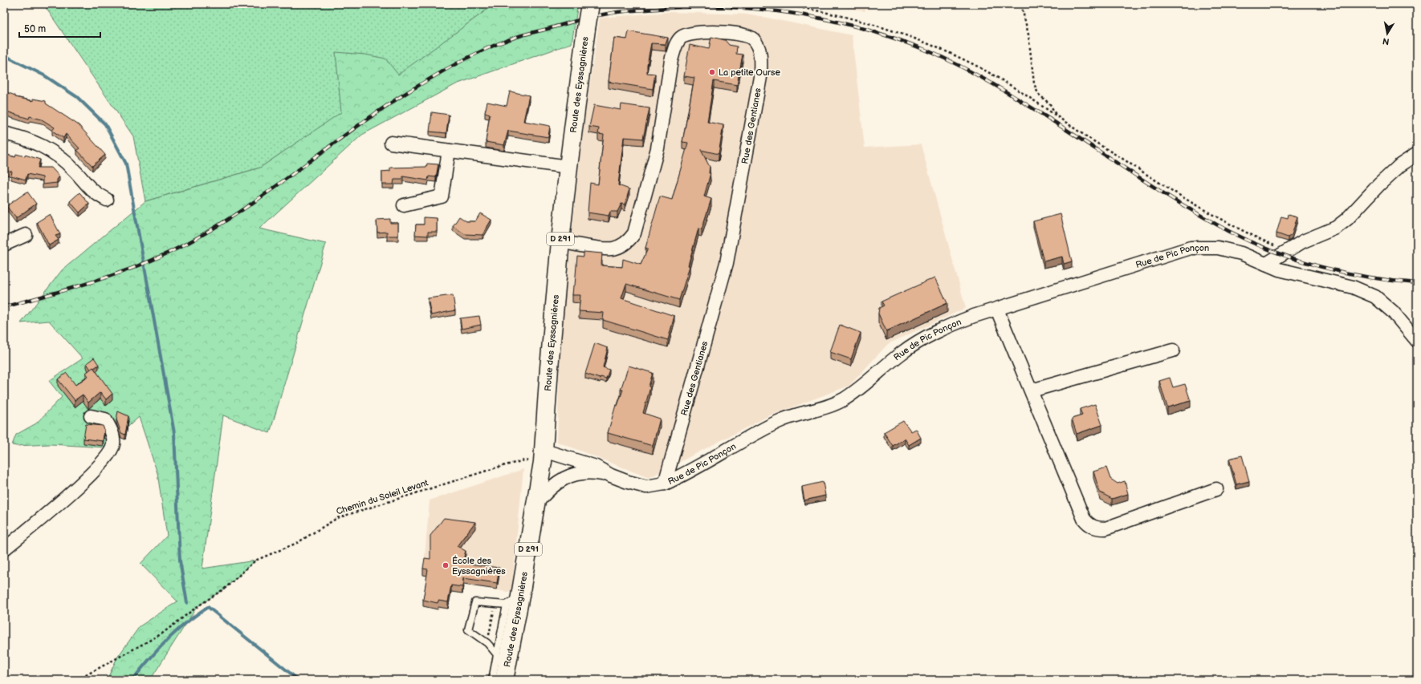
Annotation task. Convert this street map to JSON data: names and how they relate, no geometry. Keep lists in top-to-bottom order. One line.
{"streets":{"main road":["Route des Eyssagnières","D 291"],"street":["Rue des Gentianes","Rue de Pic Ponçon"],"path":["Chemin du Soleil Levant"]},"crossings":[["Route des Eyssagnières","Rue des Gentianes"],["Route des Eyssagnières","Rue de Pic Ponçon"],["Route des Eyssagnières","Chemin du Soleil Levant"],["Rue des Gentianes","Rue de Pic Ponçon"],["Rue de Pic Ponçon","Chemin du Soleil Levant"]],"places":["La petite Ourse","École des Eyssagnières"],"scale_bar":"50 m","north":"bottom"}
